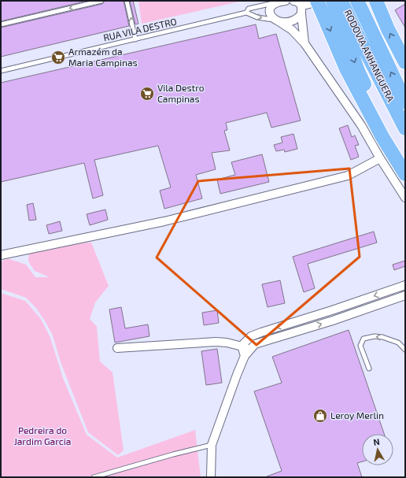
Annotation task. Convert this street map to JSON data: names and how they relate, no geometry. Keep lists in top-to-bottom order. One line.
{"streets":{"highway":["RODOVIA ANHANGUERA"],"lane":["RUA VILA DESTRO"]},"parks":["Pedreira do Jardim Garcia"],"places":{"supermarket":["Armazém da Maria Campinas","Vila Destro Campinas"],"shop":["Leroy Merlin"]},"north":"top"}
